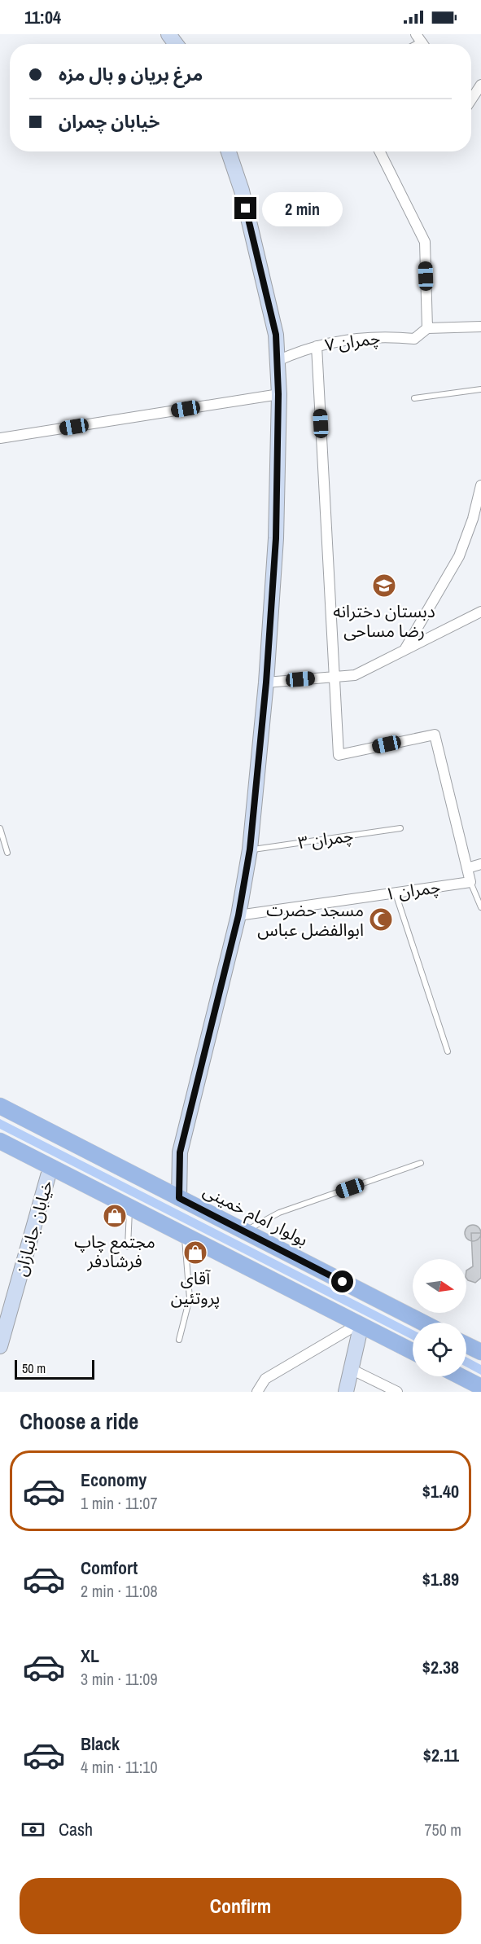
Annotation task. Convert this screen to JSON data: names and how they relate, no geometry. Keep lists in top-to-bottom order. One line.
{"streets":{"main road":["بولوار امام خمینی","خیابان جانبازان"],"street":["چمران ۷","چمران ۱"],"lane":["چمران ۳"]},"places":{"school or university":["دبستان دخترانه رضا مساحی"],"mosque":["مسجد حضرت ابوالفضل عباس"],"shop":["مجتمع چاپ فرشادفر","آقای پروتئین"]},"scale_bar":"50 m","north":"right","page":{"status":"11:04","banner":["مرغ بریان و بال مزه","خیابان چمران"],"bubble":"2 min","scale":"50 m","heading":"Choose a ride","list":[{"name":"Economy","note":"1 min · 11:07","value":"$1.40"},{"name":"Comfort","note":"2 min · 11:08","value":"$1.89"},{"name":"XL","note":"3 min · 11:09","value":"$2.38"},{"name":"Black","note":"4 min · 11:10","value":"$2.11"}],"pay":["Cash","750 m"],"buttons":"Confirm"}}
